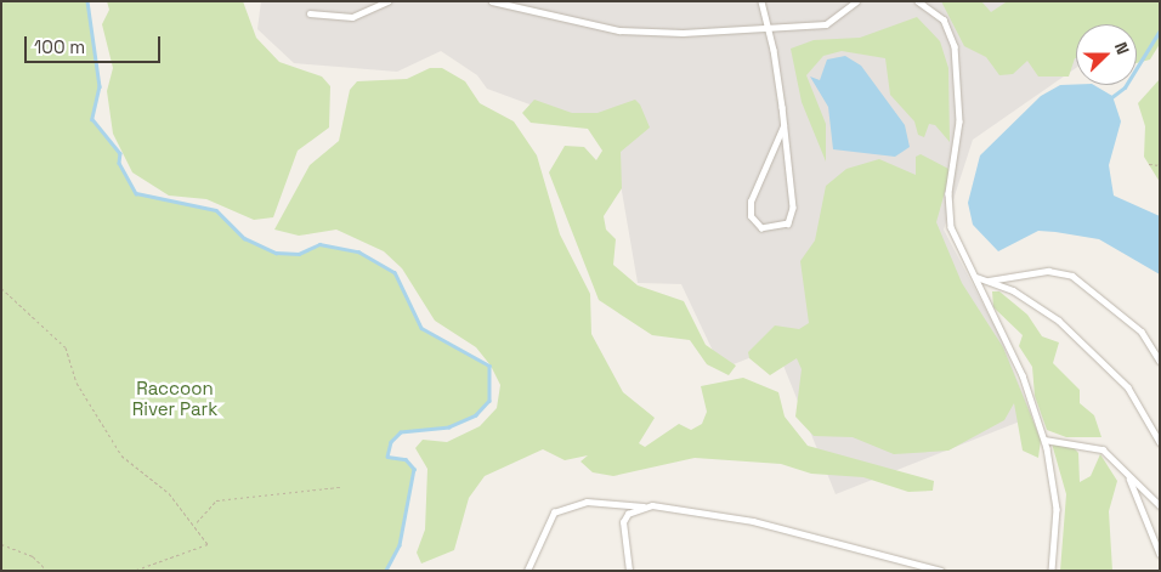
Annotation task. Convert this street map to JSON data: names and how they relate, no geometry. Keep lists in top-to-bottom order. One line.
{"parks":["Raccoon River Park"],"scale_bar":"100 m","north":"right"}
